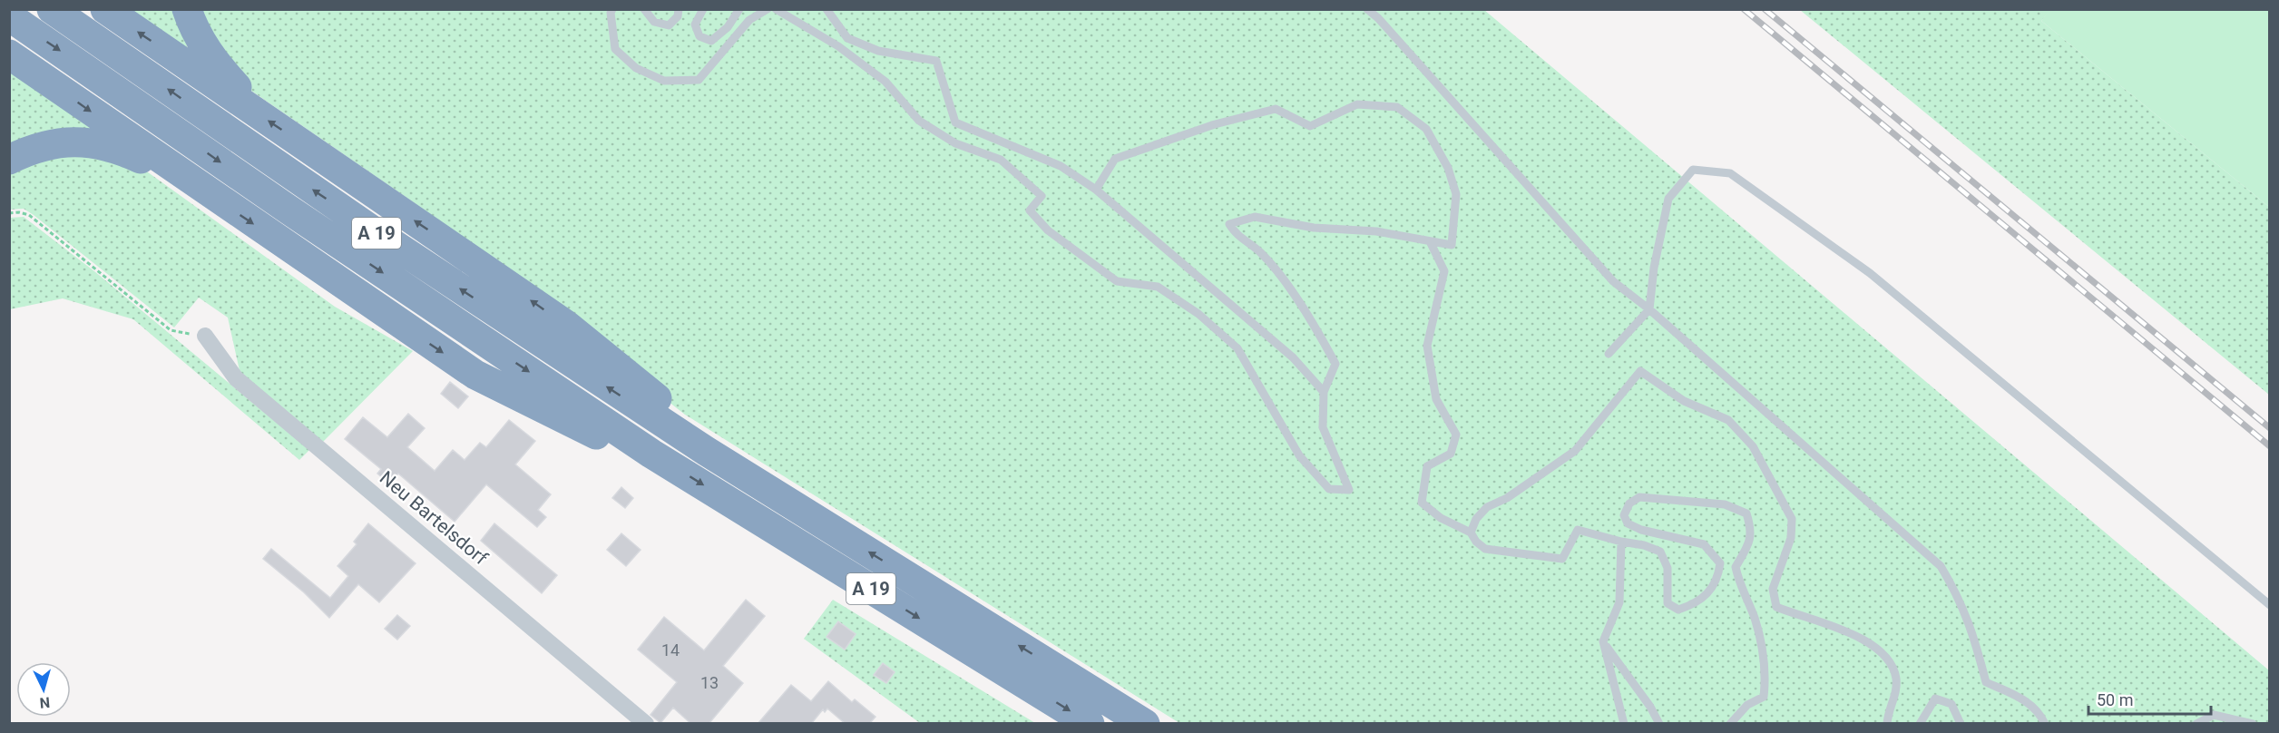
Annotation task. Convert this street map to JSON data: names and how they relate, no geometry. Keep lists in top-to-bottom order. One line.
{"streets":{"highway":["A 19"],"street":["Neu Bartelsdorf"]},"house_numbers":["14","13"],"scale_bar":"50 m","north":"bottom"}
